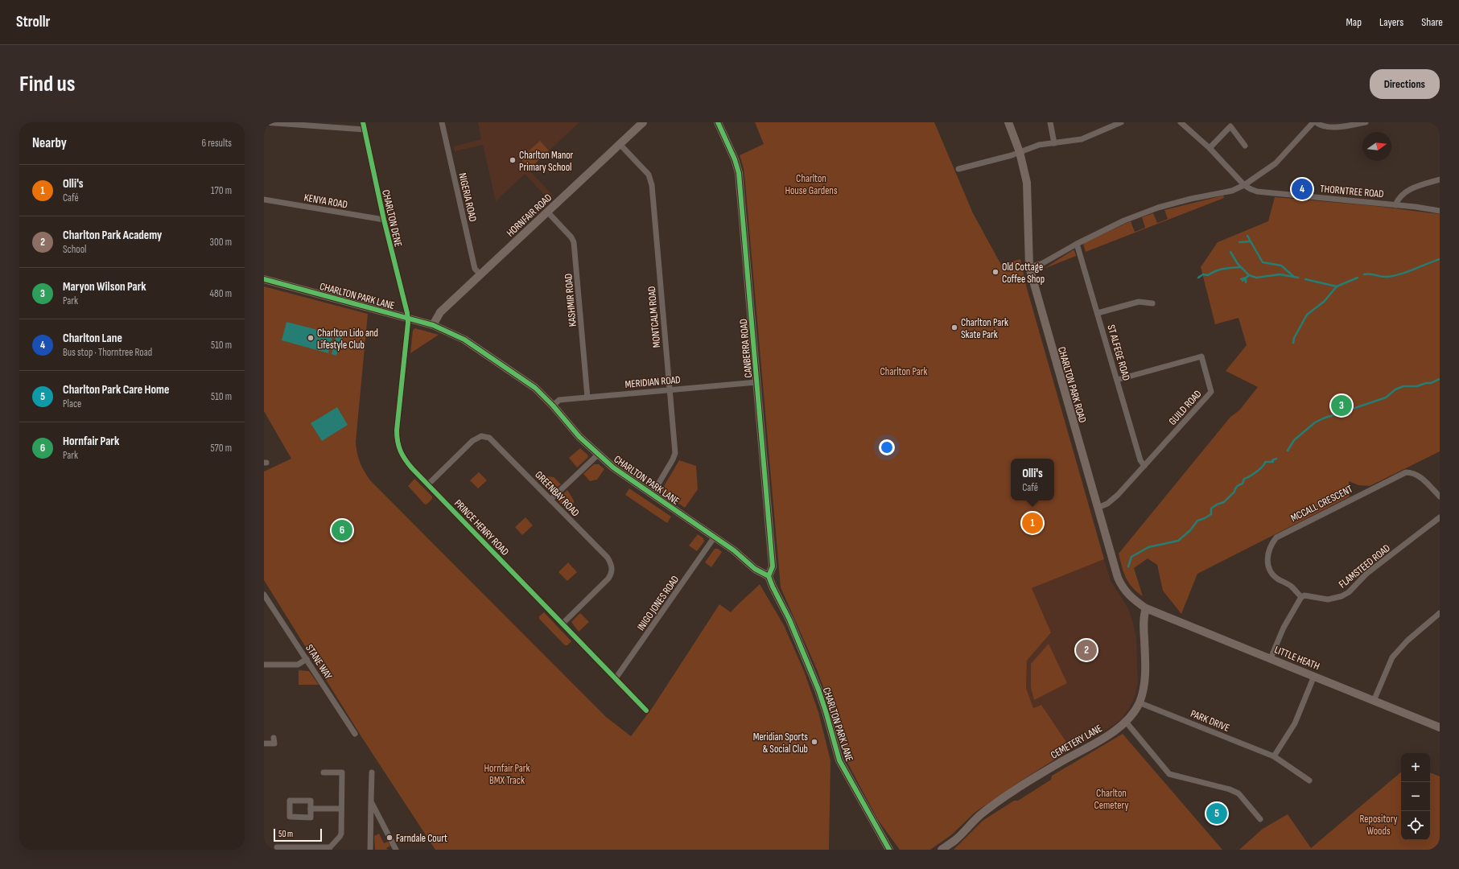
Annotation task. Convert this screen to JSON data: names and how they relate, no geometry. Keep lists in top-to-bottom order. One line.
{"streets":{"street":["THORNTREE ROAD","NIGERIA ROAD","KENYA ROAD","HORNFAIR ROAD","CHARLTON DENE","CHARLTON PARK LANE","KASHMIR ROAD","MONTCALM ROAD","CANBERRA ROAD","ST ALFEGE ROAD","MERIDIAN ROAD","CHARLTON PARK ROAD","GUILD ROAD","GREENBAY ROAD","MCCALL CRESCENT","PRINCE HENRY ROAD","FLAMSTEED ROAD","INIGO JONES ROAD","LITTLE HEATH","STANE WAY","PARK DRIVE","CEMETERY LANE"]},"crossings":[["NIGERIA ROAD","HORNFAIR ROAD"],["KENYA ROAD","CHARLTON DENE"],["HORNFAIR ROAD","CHARLTON PARK LANE"],["HORNFAIR ROAD","KASHMIR ROAD"],["HORNFAIR ROAD","MONTCALM ROAD"],["CHARLTON DENE","CHARLTON PARK LANE"],["CHARLTON DENE","PRINCE HENRY ROAD"],["CHARLTON PARK LANE","MONTCALM ROAD"],["CHARLTON PARK LANE","CANBERRA ROAD"],["CHARLTON PARK LANE","MERIDIAN ROAD"],["CHARLTON PARK LANE","PRINCE HENRY ROAD"],["CHARLTON PARK LANE","INIGO JONES ROAD"],["KASHMIR ROAD","MERIDIAN ROAD"],["MONTCALM ROAD","MERIDIAN ROAD"],["CANBERRA ROAD","MERIDIAN ROAD"],["ST ALFEGE ROAD","GUILD ROAD"],["CHARLTON PARK ROAD","GUILD ROAD"],["CHARLTON PARK ROAD","LITTLE HEATH"],["CHARLTON PARK ROAD","CEMETERY LANE"],["GREENBAY ROAD","PRINCE HENRY ROAD"],["MCCALL CRESCENT","FLAMSTEED ROAD"],["PRINCE HENRY ROAD","INIGO JONES ROAD"],["LITTLE HEATH","CEMETERY LANE"],["PARK DRIVE","CEMETERY LANE"]],"parks":["Charlton House Gardens","Charlton Park","Hornfair Park BMX Track","Charlton Cemetery","Repository Woods"],"places":["Charlton Manor Primary School","Old Cottage Coffee Shop","Charlton Park Skate Park","Charlton Lido and Lifestyle Club","Meridian Sports & Social Club","Farndale Court"],"scale_bar":"50 m","north":"right","page":{"header":"Strollr","nav":["Map","Layers","Share"],"buttons":"Directions","title":"Find us","heading":["Nearby","6 results"],"list":[{"mark":"1","name":"Olli's","note":"Café","value":"170 m"},{"mark":"2","name":"Charlton Park Academy","note":"School","value":"300 m"},{"mark":"3","name":"Maryon Wilson Park","note":"Park","value":"480 m"},{"mark":"4","name":"Charlton Lane","note":"Bus stop · Thorntree Road","value":"510 m"},{"mark":"5","name":"Charlton Park Care Home","note":"Place","value":"510 m"},{"mark":"6","name":"Hornfair Park","note":"Park","value":"570 m"}],"pins":["4","3","1","6","2","5"],"popup":["Olli's","Café"],"map_buttons":["+","−"],"scale":"50 m"}}
